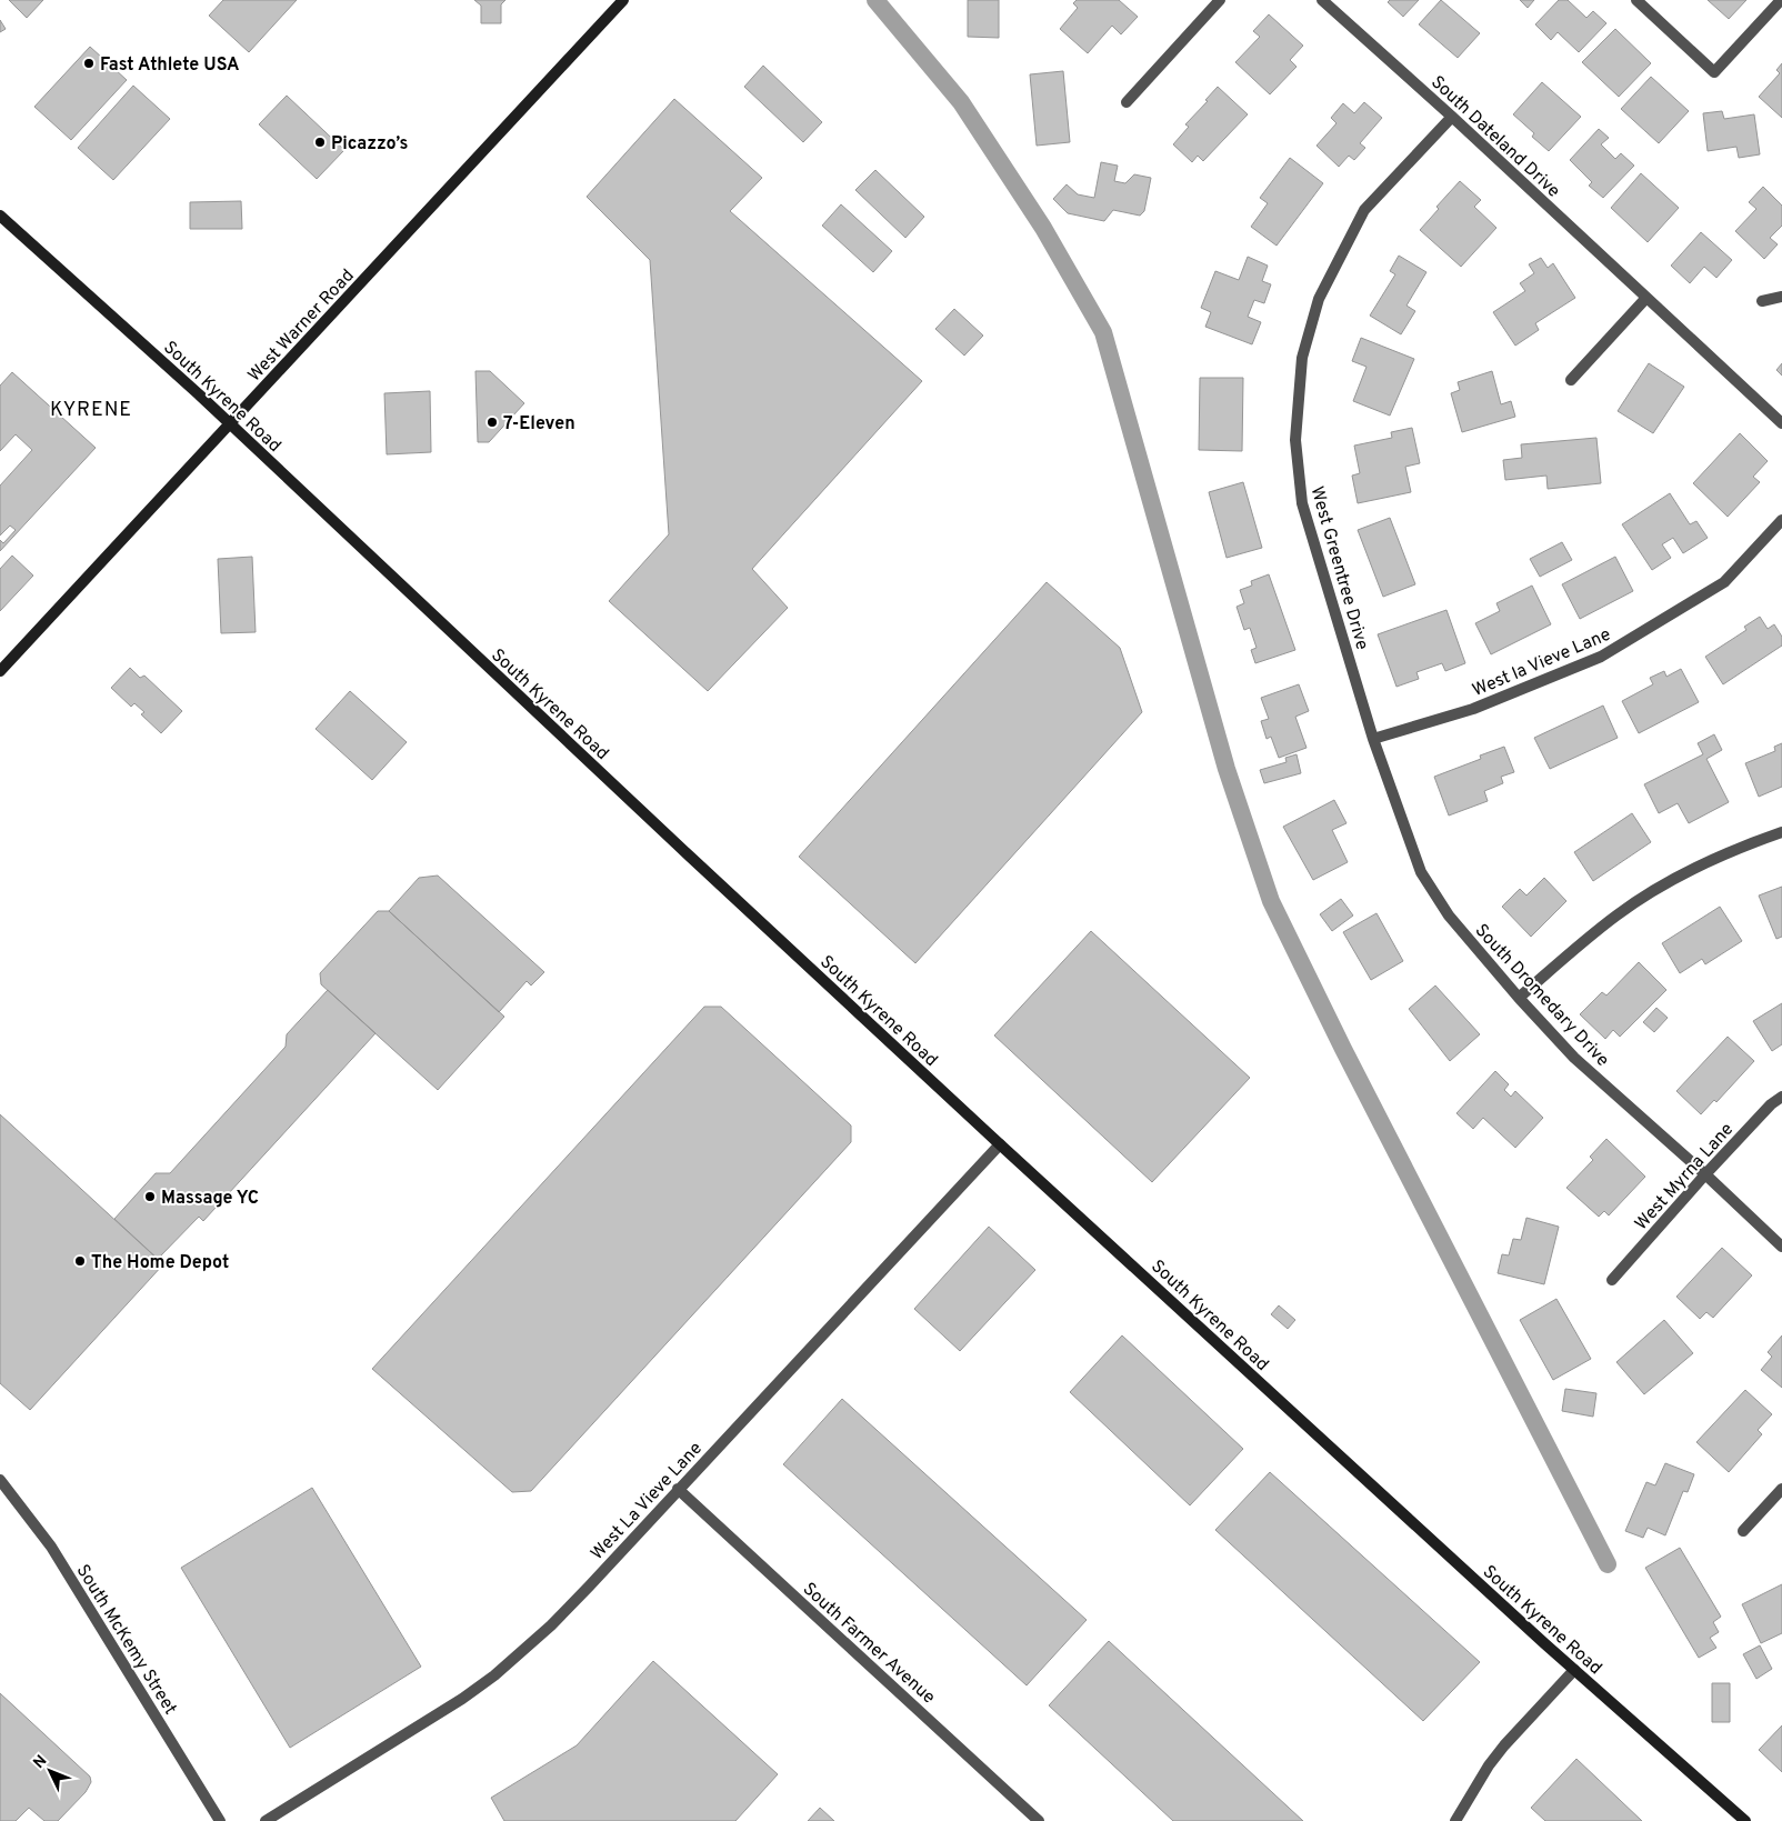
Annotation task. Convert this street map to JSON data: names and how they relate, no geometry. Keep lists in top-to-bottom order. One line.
{"streets":{"main road":["West Warner Road","South Kyrene Road"],"street":["South Dateland Drive","West Greentree Drive","West la Vieve Lane","South Dromedary Drive","West Myrna Lane","West La Vieve Lane","South McKemy Street","South Farmer Avenue"]},"crossings":[["South Dateland Drive","West Greentree Drive"],["West Warner Road","South Kyrene Road"],["South Kyrene Road","West La Vieve Lane"],["West Greentree Drive","West la Vieve Lane"],["West Greentree Drive","South Dromedary Drive"],["West la Vieve Lane","South Dromedary Drive"],["South Dromedary Drive","West Myrna Lane"],["West La Vieve Lane","South Farmer Avenue"]],"districts":["KYRENE"],"places":["Fast Athlete USA","Picazzo’s","7-Eleven","Massage YC","The Home Depot"],"north":"top left"}
